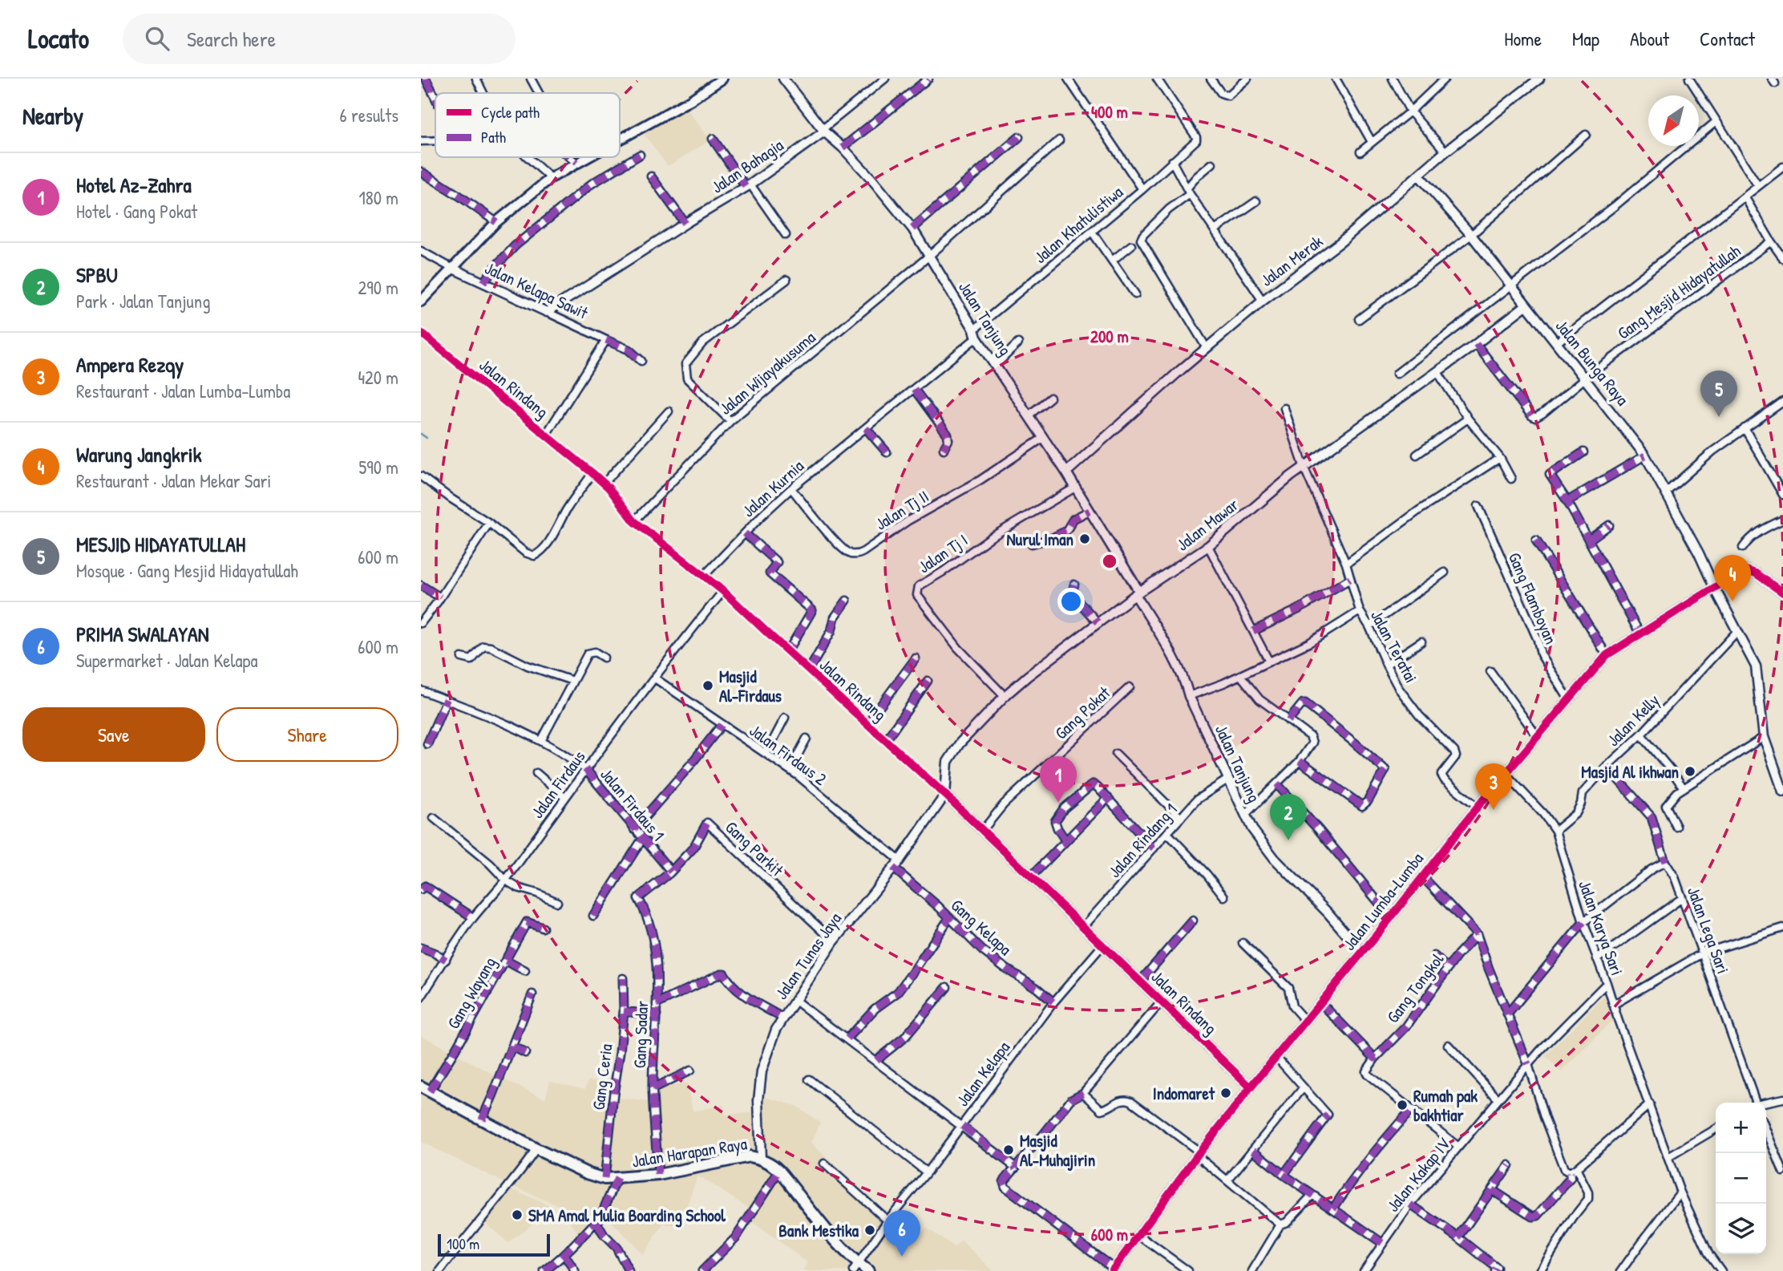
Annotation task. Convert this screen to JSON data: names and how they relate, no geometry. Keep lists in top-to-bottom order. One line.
{"streets":{"main road":["Jalan Kelapa Sawit","Jalan Harapan Raya"],"street":["Jalan Bahagia","Jalan Khatulistiwa","Jalan Merak","Gang Mesjid Hidayatullah","Jalan Tanjung","Jalan Bunga Raya","Jalan Wijayakusuma","Jalan Rindang","Jalan Kurnia","Jalan Tj II","Jalan Mawar","Jalan Tj I","Gang Flamboyan","Jalan Teratai","Gang Pokat","Jalan Kelly","Jalan Firdaus 2","Jalan Firdaus","Jalan Firdaus 1","Jalan Rindang 1","Gang Parkit","Jalan Lumba-Lumba","Gang Kelapa","Jalan Karya Sari","Jalan Lega Sari","Jalan Tunas Jaya","Gang Tongkol","Gang Wayang","Gang Sadar","Jalan Kelapa","Gang Ceria","Jalan Kakap IV"]},"crossings":[["Jalan Bahagia","Jalan Kelapa Sawit"],["Jalan Bahagia","Jalan Tanjung"],["Jalan Khatulistiwa","Jalan Tanjung"],["Jalan Khatulistiwa","Jalan Kurnia"],["Jalan Merak","Jalan Tanjung"],["Jalan Merak","Jalan Bunga Raya"],["Gang Mesjid Hidayatullah","Jalan Bunga Raya"],["Gang Mesjid Hidayatullah","Jalan Mawar"],["Jalan Tanjung","Jalan Wijayakusuma"],["Jalan Tanjung","Jalan Kurnia"],["Jalan Tanjung","Jalan Tj II"],["Jalan Tanjung","Jalan Mawar"],["Jalan Tanjung","Jalan Tj I"],["Jalan Tanjung","Jalan Rindang 1"],["Jalan Tanjung","Jalan Lumba-Lumba"],["Jalan Bunga Raya","Jalan Mawar"],["Jalan Bunga Raya","Jalan Kelly"],["Jalan Bunga Raya","Jalan Lumba-Lumba"],["Jalan Wijayakusuma","Jalan Rindang"],["Jalan Rindang","Jalan Kurnia"],["Jalan Rindang","Jalan Mawar"],["Jalan Rindang","Gang Pokat"],["Jalan Rindang","Jalan Firdaus"],["Jalan Rindang","Jalan Rindang 1"],["Jalan Rindang","Jalan Lumba-Lumba"],["Jalan Rindang","Jalan Tunas Jaya"],["Jalan Rindang","Jalan Kelapa"],["Jalan Kurnia","Jalan Tj II"],["Jalan Mawar","Jalan Tj I"],["Jalan Mawar","Jalan Teratai"],["Jalan Mawar","Jalan Tunas Jaya"],["Gang Flamboyan","Jalan Lumba-Lumba"],["Jalan Teratai","Jalan Lumba-Lumba"],["Jalan Kelly","Jalan Karya Sari"],["Jalan Kelly","Jalan Lega Sari"],["Jalan Firdaus 2","Jalan Firdaus"],["Jalan Firdaus 2","Jalan Tunas Jaya"],["Jalan Firdaus","Jalan Firdaus 1"],["Jalan Firdaus 1","Gang Parkit"],["Gang Parkit","Jalan Tunas Jaya"],["Gang Parkit","Gang Sadar"],["Jalan Lumba-Lumba","Jalan Karya Sari"],["Gang Kelapa","Jalan Tunas Jaya"],["Gang Kelapa","Jalan Kelapa"],["Jalan Karya Sari","Jalan Kakap IV"],["Jalan Tunas Jaya","Jalan Harapan Raya"],["Gang Wayang","Jalan Harapan Raya"],["Gang Sadar","Jalan Harapan Raya"],["Jalan Kelapa","Jalan Harapan Raya"],["Gang Ceria","Jalan Harapan Raya"]],"places":["Nurul Iman","Masjid Al-Firdaus","Masjid Al ikhwan","Indomaret","Rumah pak bakhtiar","Masjid Al-Muhajirin","SMA Amal Mulia Boarding School","Bank Mestika"],"legend":["Cycle path","Path"],"scale_bar":"100 m","north":"bottom left","page":{"header":"Locato","search":"Search here","nav":["Home","Map","About","Contact"],"heading":["Nearby","6 results"],"list":[{"mark":"1","name":"Hotel Az-Zahra","note":"Hotel · Gang Pokat","value":"180 m"},{"mark":"2","name":"SPBU","note":"Park · Jalan Tanjung","value":"290 m"},{"mark":"3","name":"Ampera Rezqy","note":"Restaurant · Jalan Lumba-Lumba","value":"420 m"},{"mark":"4","name":"Warung Jangkrik","note":"Restaurant · Jalan Mekar Sari","value":"590 m"},{"mark":"5","name":"MESJID HIDAYATULLAH","note":"Mosque · Gang Mesjid Hidayatullah","value":"600 m"},{"mark":"6","name":"PRIMA SWALAYAN","note":"Supermarket · Jalan Kelapa","value":"600 m"}],"pins":["5","4","1","3","2","6"],"buttons":["Save","Share"],"map_buttons":["+","−"],"scale":"100 m"},"rings":["400 m","200 m","600 m"]}
